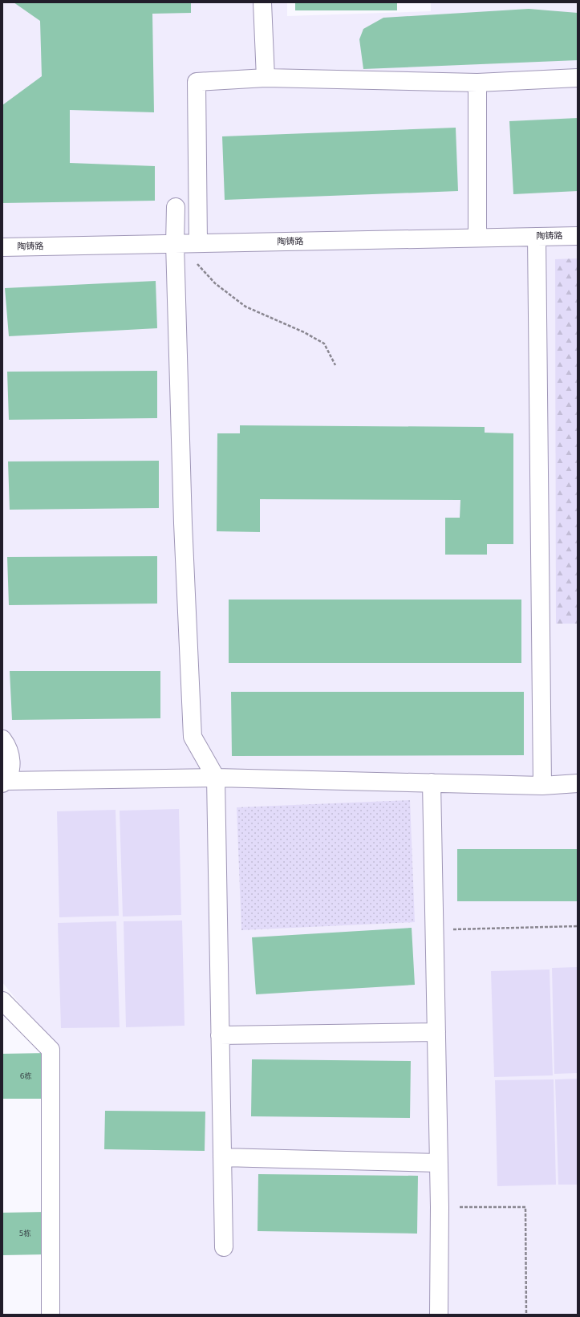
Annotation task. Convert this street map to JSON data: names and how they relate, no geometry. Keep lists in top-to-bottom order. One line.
{"streets":{"street":["陶铸路"]},"house_numbers":["6栋","5栋"]}
